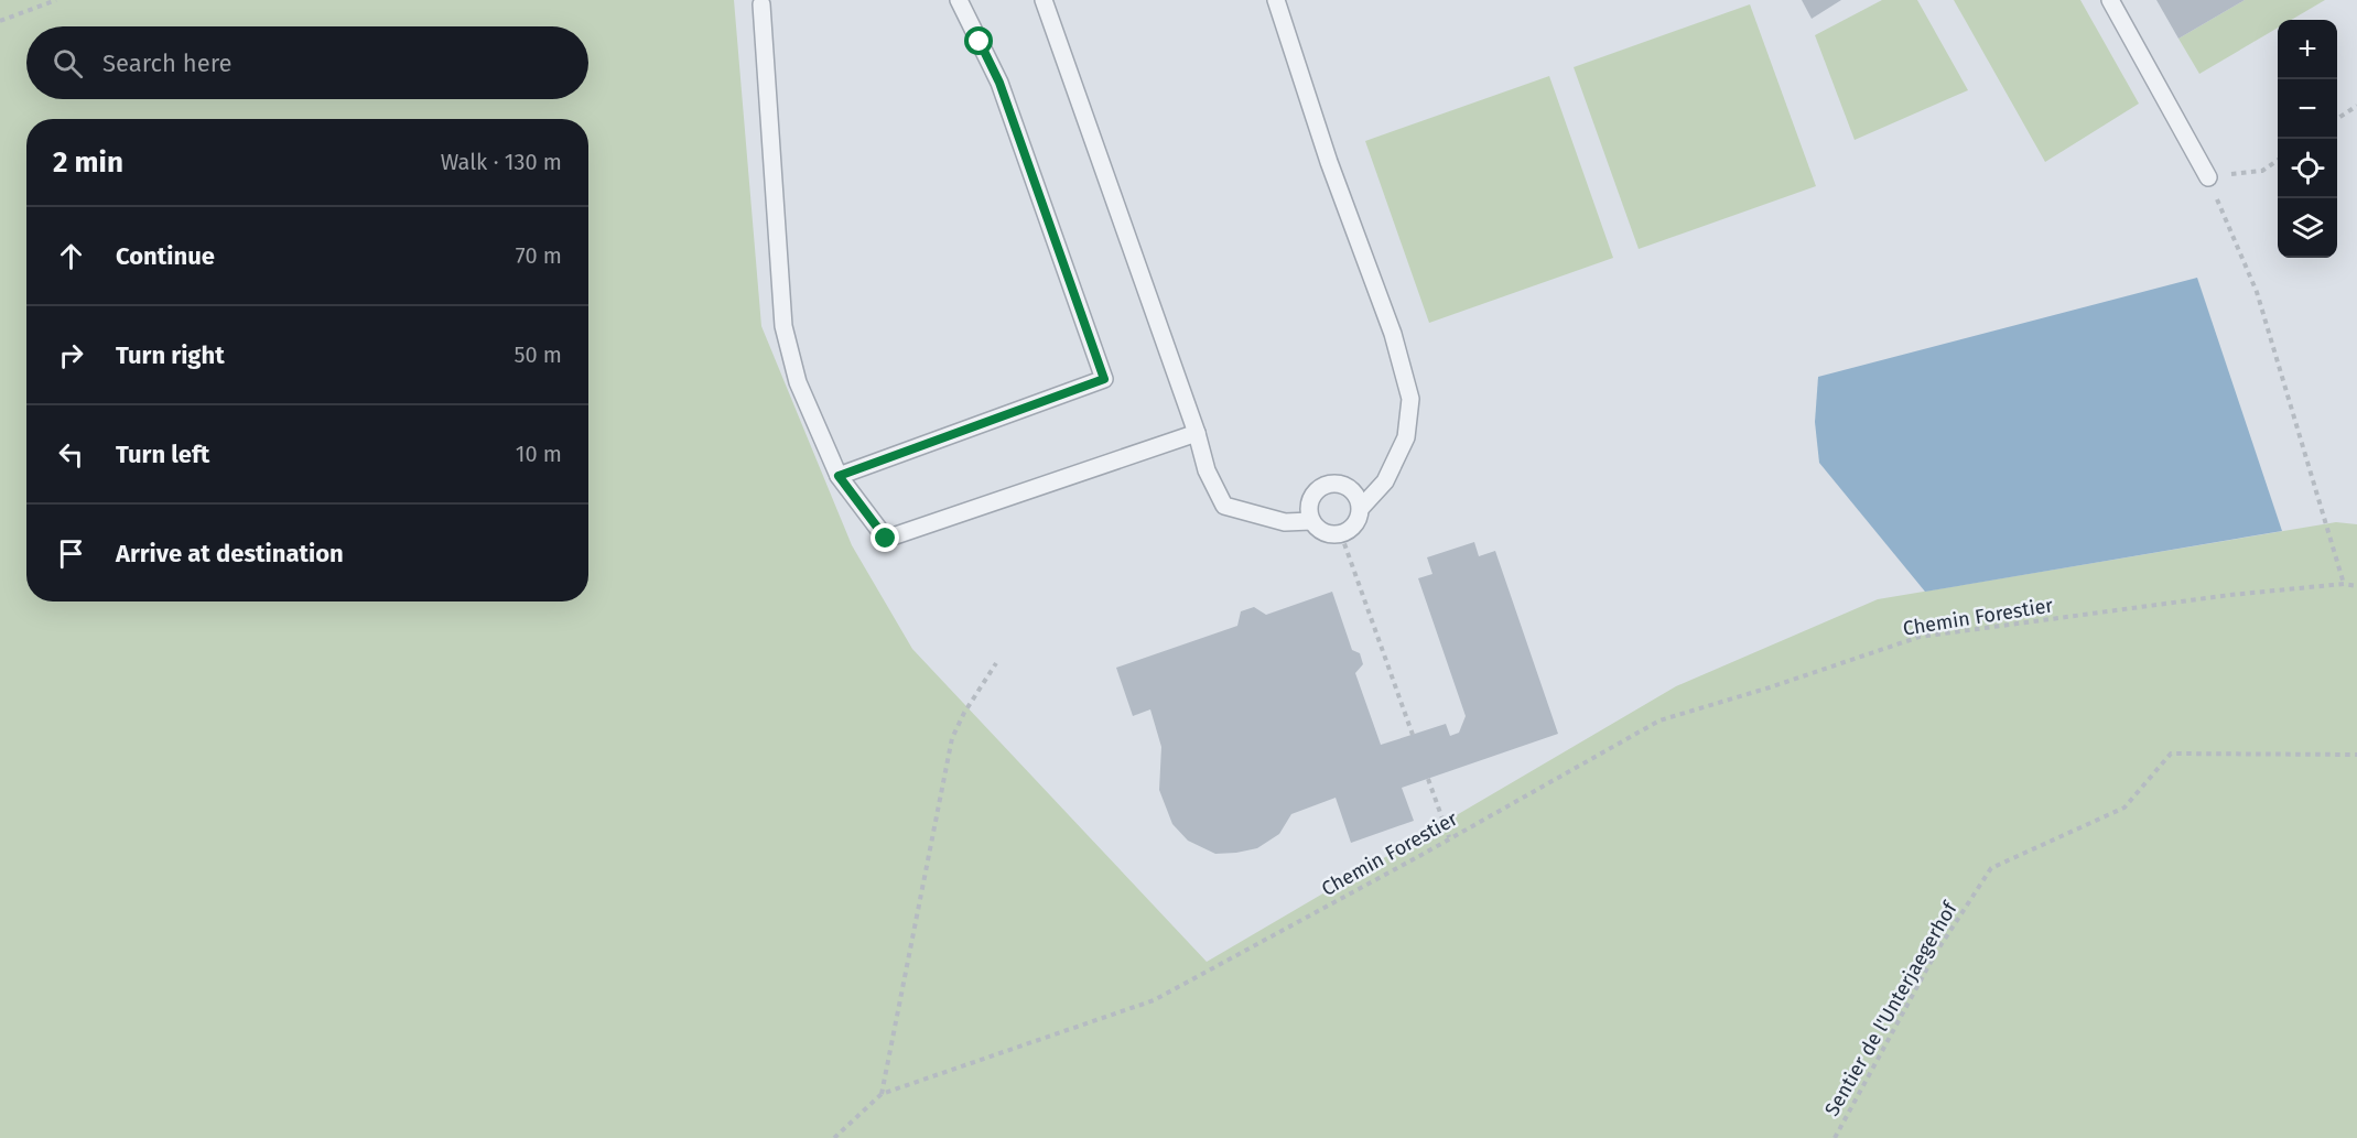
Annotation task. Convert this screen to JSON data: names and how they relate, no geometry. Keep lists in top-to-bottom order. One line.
{"streets":{"path":["Chemin Forestier","Sentier de l'Unterjaegerhof"]},"page":{"map_buttons":["+","−"],"search":"Search here","heading":["2 min","Walk · 130 m"],"list":[["Continue","70 m"],["Turn right","50 m"],["Turn left","10 m"],"Arrive at destination"]}}
